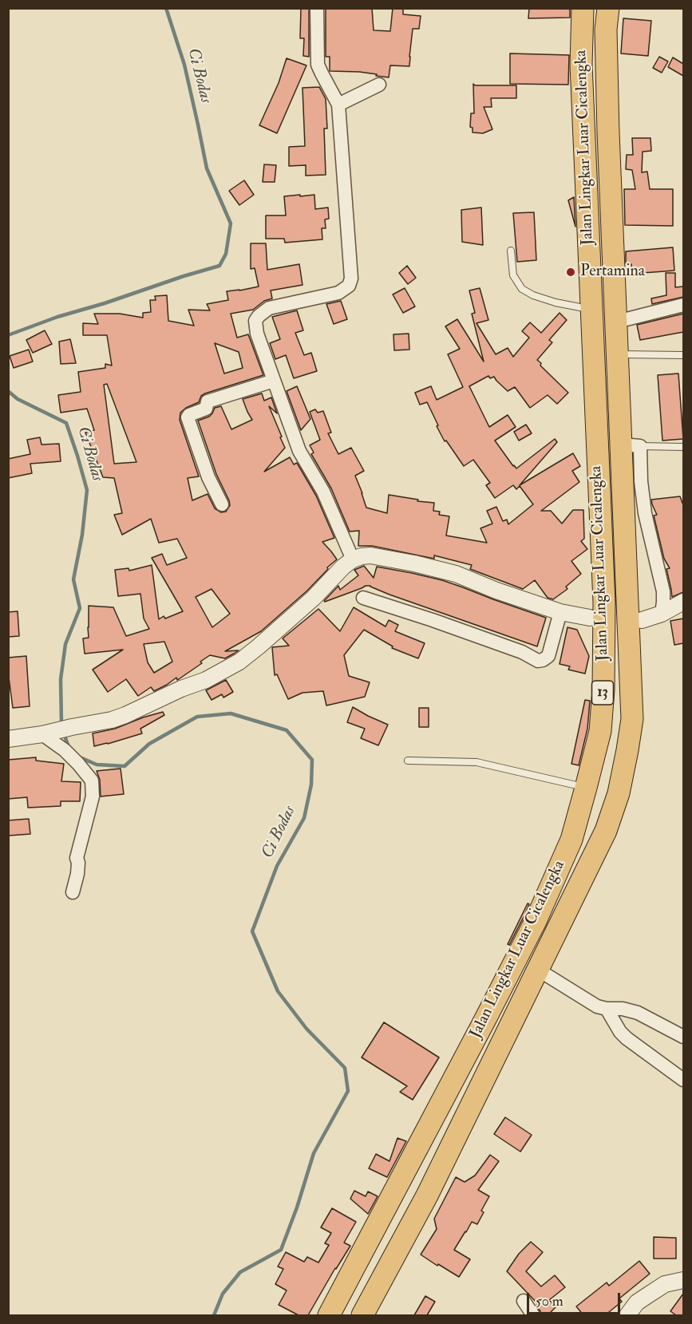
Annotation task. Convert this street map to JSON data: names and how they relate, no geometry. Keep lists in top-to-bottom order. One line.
{"streets":{"highway":["Jalan Lingkar Luar Cicalengka","13"]},"water":["Ci Bodas"],"places":["Pertamina"],"scale_bar":"50 m"}
